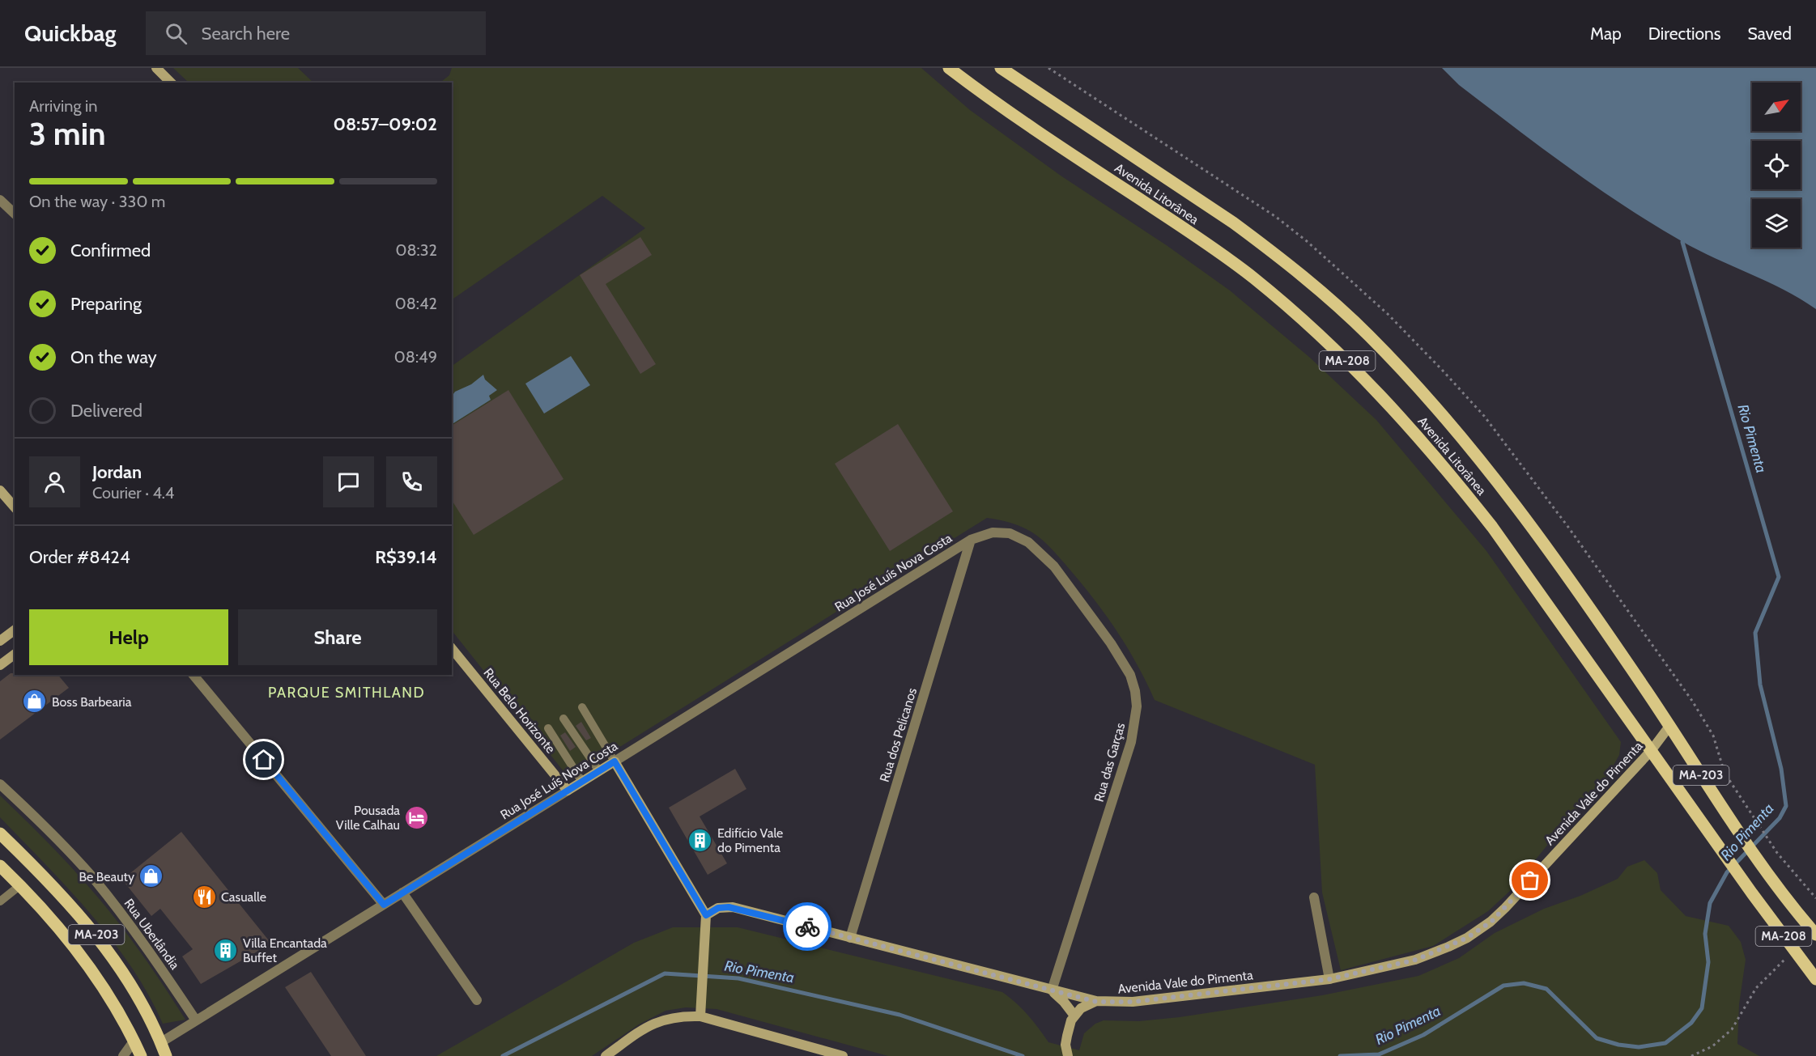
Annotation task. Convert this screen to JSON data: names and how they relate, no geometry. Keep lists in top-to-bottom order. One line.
{"streets":{"main road":["Avenida Litorânea","MA-208","MA-203"],"street":["Rua José Luís Nova Costa","Rua Belo Horizonte","Rua dos Pelicanos","Rua das Garças","Avenida Vale do Pimenta","Rua Uberlândia"]},"crossings":[["Avenida Litorânea","Avenida Vale do Pimenta"],["Rua José Luís Nova Costa","Rua Belo Horizonte"],["Rua José Luís Nova Costa","Rua dos Pelicanos"],["Rua José Luís Nova Costa","Rua das Garças"],["Rua José Luís Nova Costa","MA-203"],["Rua José Luís Nova Costa","Rua Uberlândia"],["Rua dos Pelicanos","Rua das Garças"],["Rua das Garças","Avenida Vale do Pimenta"]],"districts":["PARQUE SMITHLAND"],"water":["Rio Pimenta"],"places":{"shop":["Boss Barbearia","Be Beauty"],"hotel":["Pousada Ville Calhau"],"building":["Edifício Vale do Pimenta","Villa Encantada Buffet"],"restaurant":["Casualle"]},"north":"top right","page":{"header":"Quickbag","search":"Search here","nav":["Map","Directions","Saved"],"heading":["3 min","Arriving in","08:57–09:02"],"panel":["Jordan","Courier · 4.4","Order #8424","R$39.14"],"bar":"On the way · 330 m","list":[["Confirmed","08:32"],["Preparing","08:42"],["On the way","08:49"],"Delivered"],"buttons":["Help","Share"]}}
